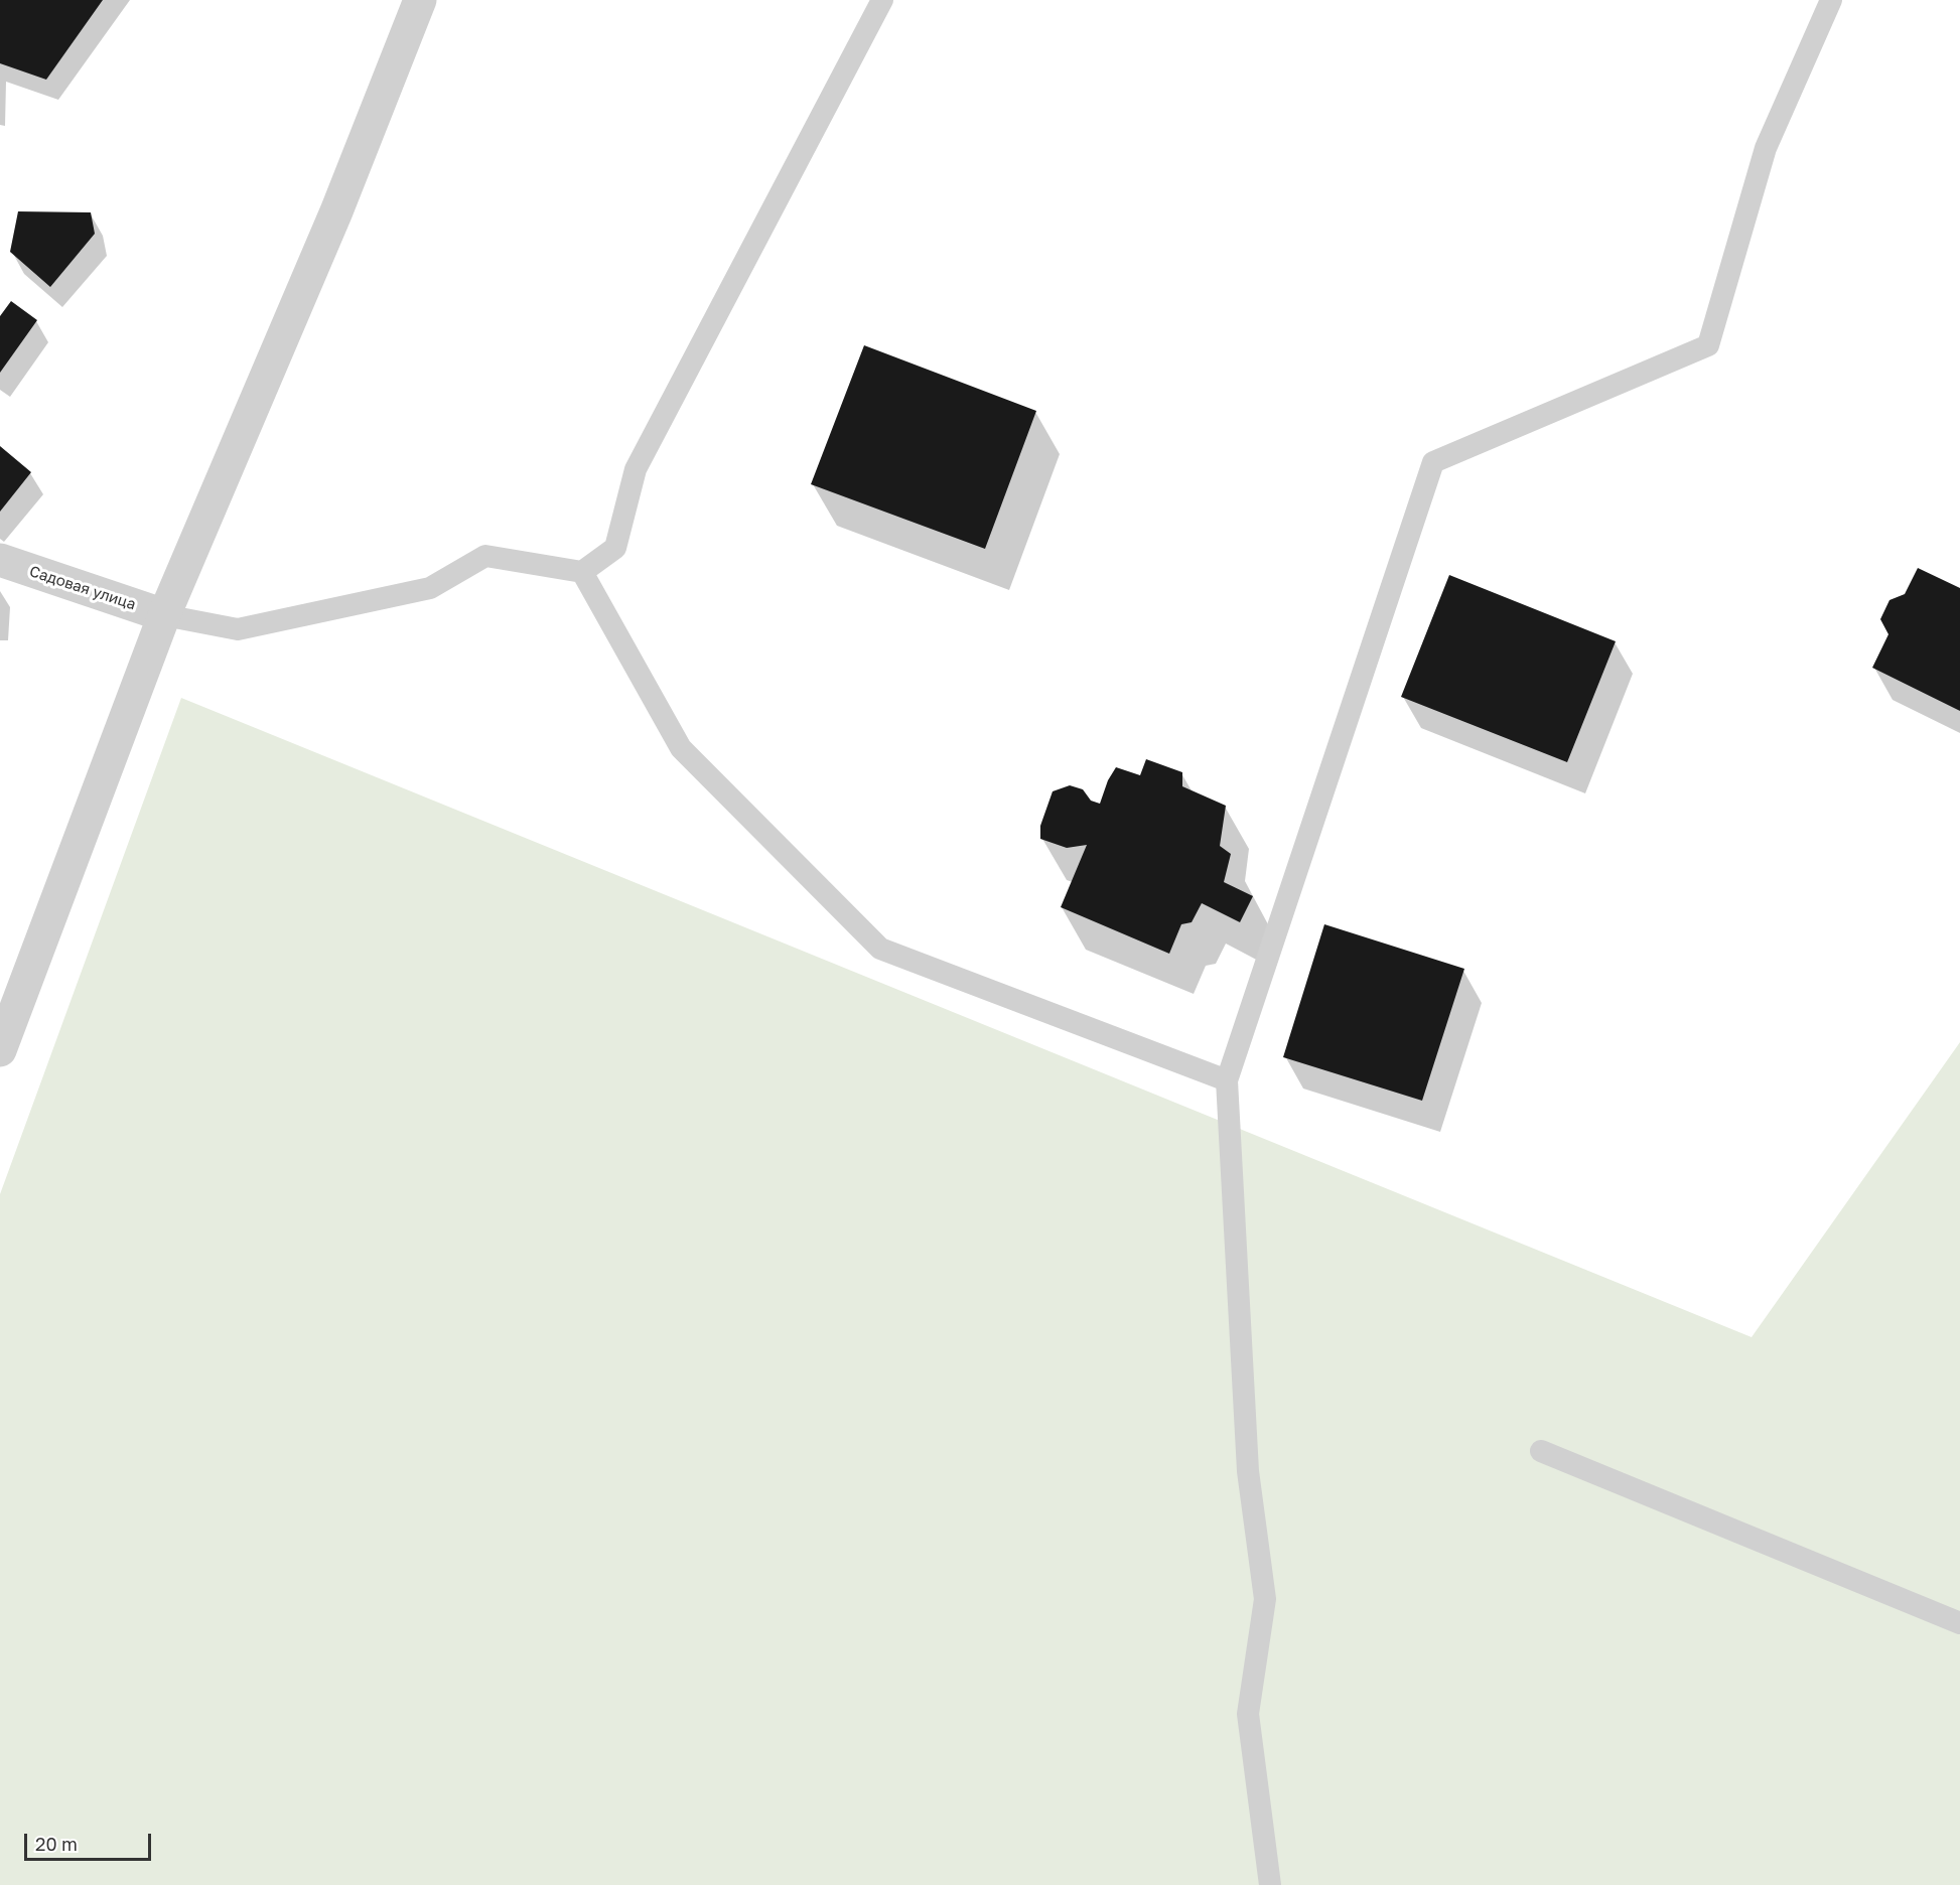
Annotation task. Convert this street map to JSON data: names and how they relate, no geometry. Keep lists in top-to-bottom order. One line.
{"streets":{"street":["Садовая улица"]},"scale_bar":"20 m"}
